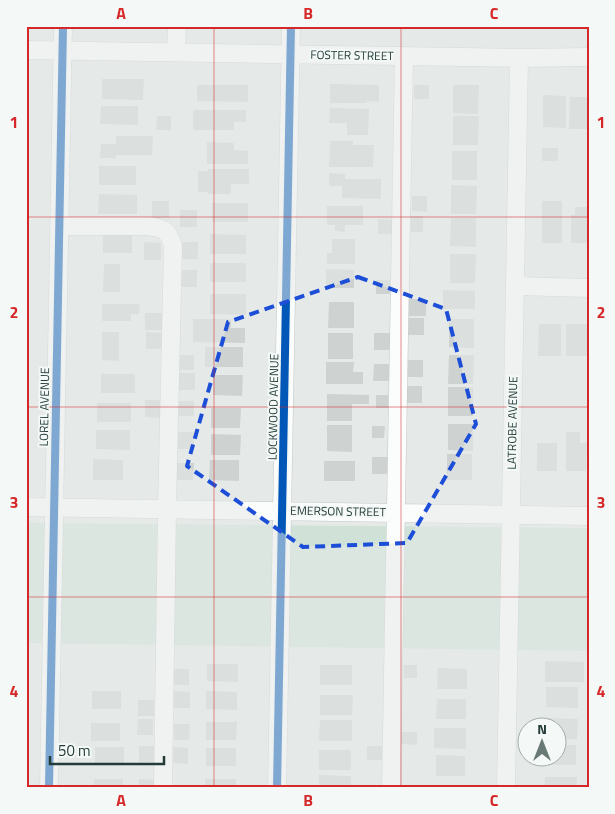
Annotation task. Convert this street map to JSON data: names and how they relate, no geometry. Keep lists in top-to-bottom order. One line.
{"streets":{"street":["FOSTER STREET","LOREL AVENUE","LOCKWOOD AVENUE","LATROBE AVENUE","EMERSON STREET"]},"crossings":[["FOSTER STREET","LOREL AVENUE"],["FOSTER STREET","LOCKWOOD AVENUE"],["FOSTER STREET","LATROBE AVENUE"],["LOREL AVENUE","EMERSON STREET"],["LOCKWOOD AVENUE","EMERSON STREET"],["LATROBE AVENUE","EMERSON STREET"]],"scale_bar":"50 m","north":"top","grid":{"columns":["A","B","C"],"rows":["1","2","3","4"]}}
